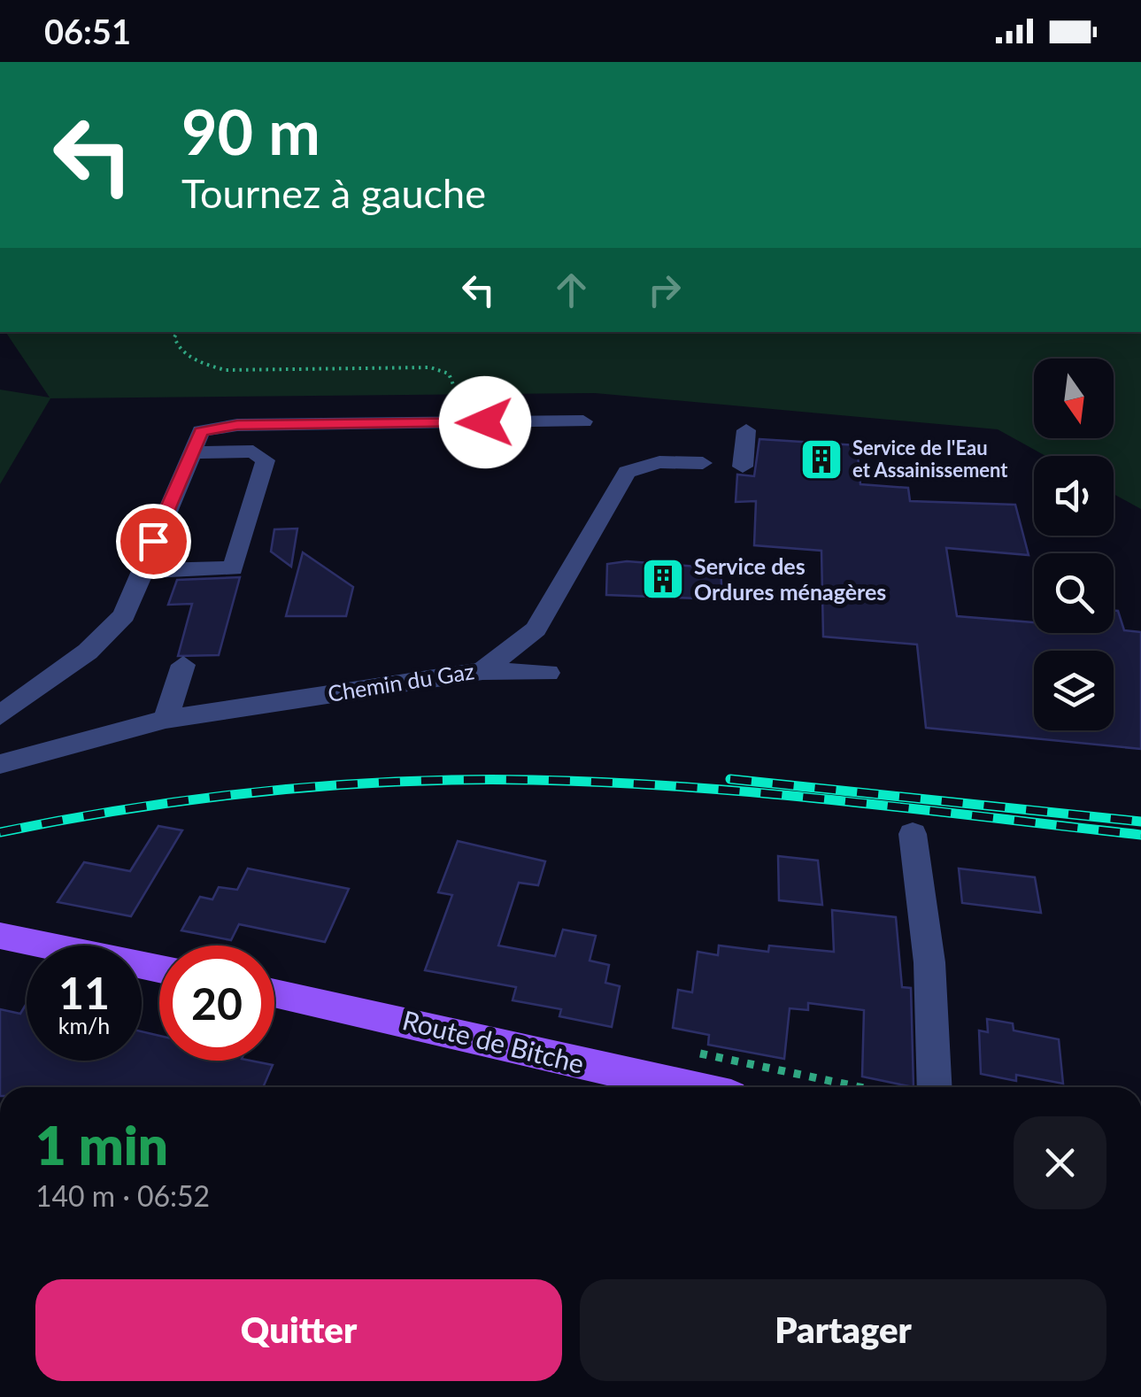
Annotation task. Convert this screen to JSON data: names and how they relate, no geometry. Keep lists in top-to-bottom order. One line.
{"streets":{"main road":["Route de Bitche"],"street":["Chemin du Gaz"]},"places":{"building":["Service de l'Eau et Assainissement","Service des Ordures ménagères"]},"north":"bottom","page":{"status":"06:51","turn":["90 m","Tournez à gauche"],"speed":"11 km/h","limit":"20","heading":["1 min","140 m · 06:52"],"buttons":["Quitter","Partager"]}}
